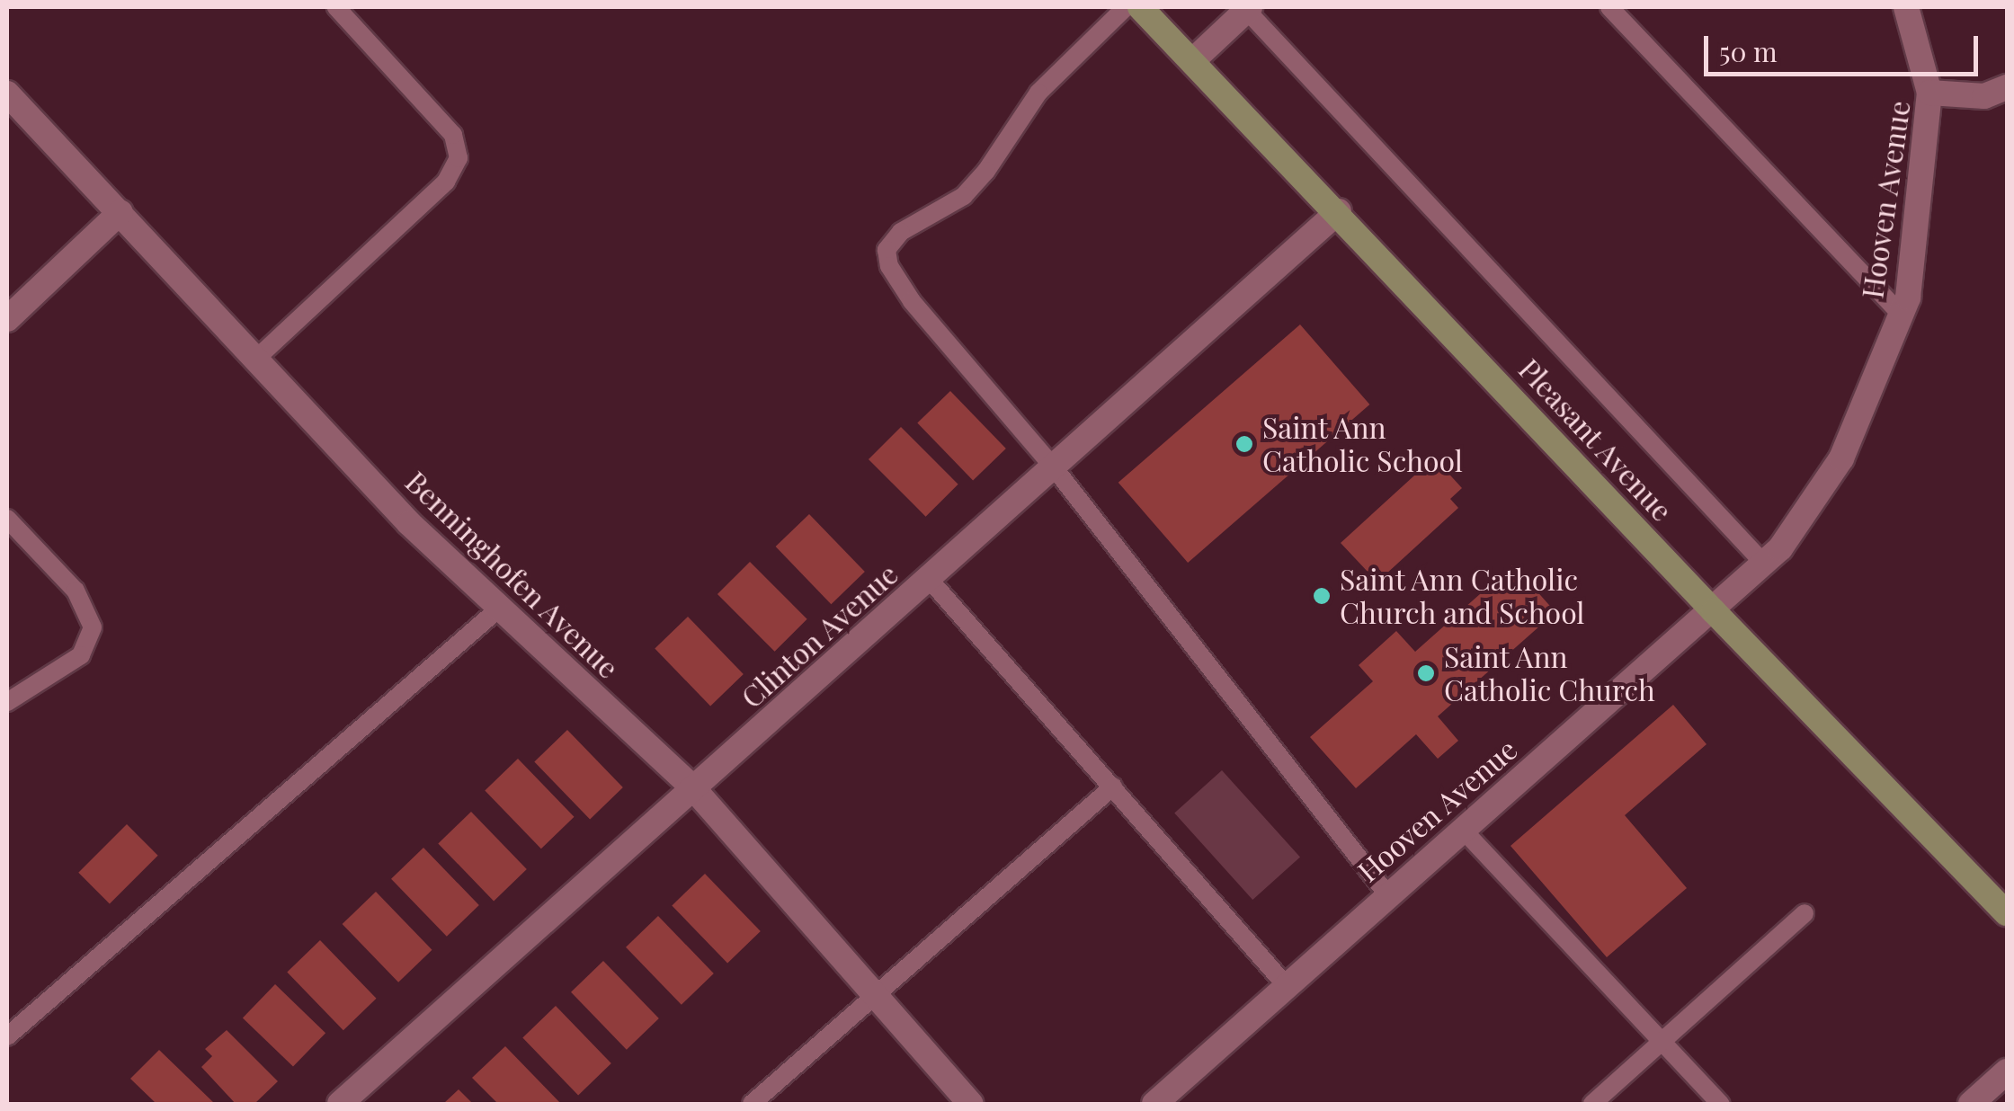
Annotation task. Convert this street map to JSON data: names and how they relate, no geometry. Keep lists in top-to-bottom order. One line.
{"streets":{"main road":["Pleasant Avenue"],"street":["Hooven Avenue","Benninghofen Avenue","Clinton Avenue"]},"crossings":[["Hooven Avenue","Pleasant Avenue"],["Pleasant Avenue","Clinton Avenue"],["Benninghofen Avenue","Clinton Avenue"]],"places":["Saint Ann Catholic School","Saint Ann Catholic Church and School","Saint Ann Catholic Church"],"scale_bar":"50 m"}
